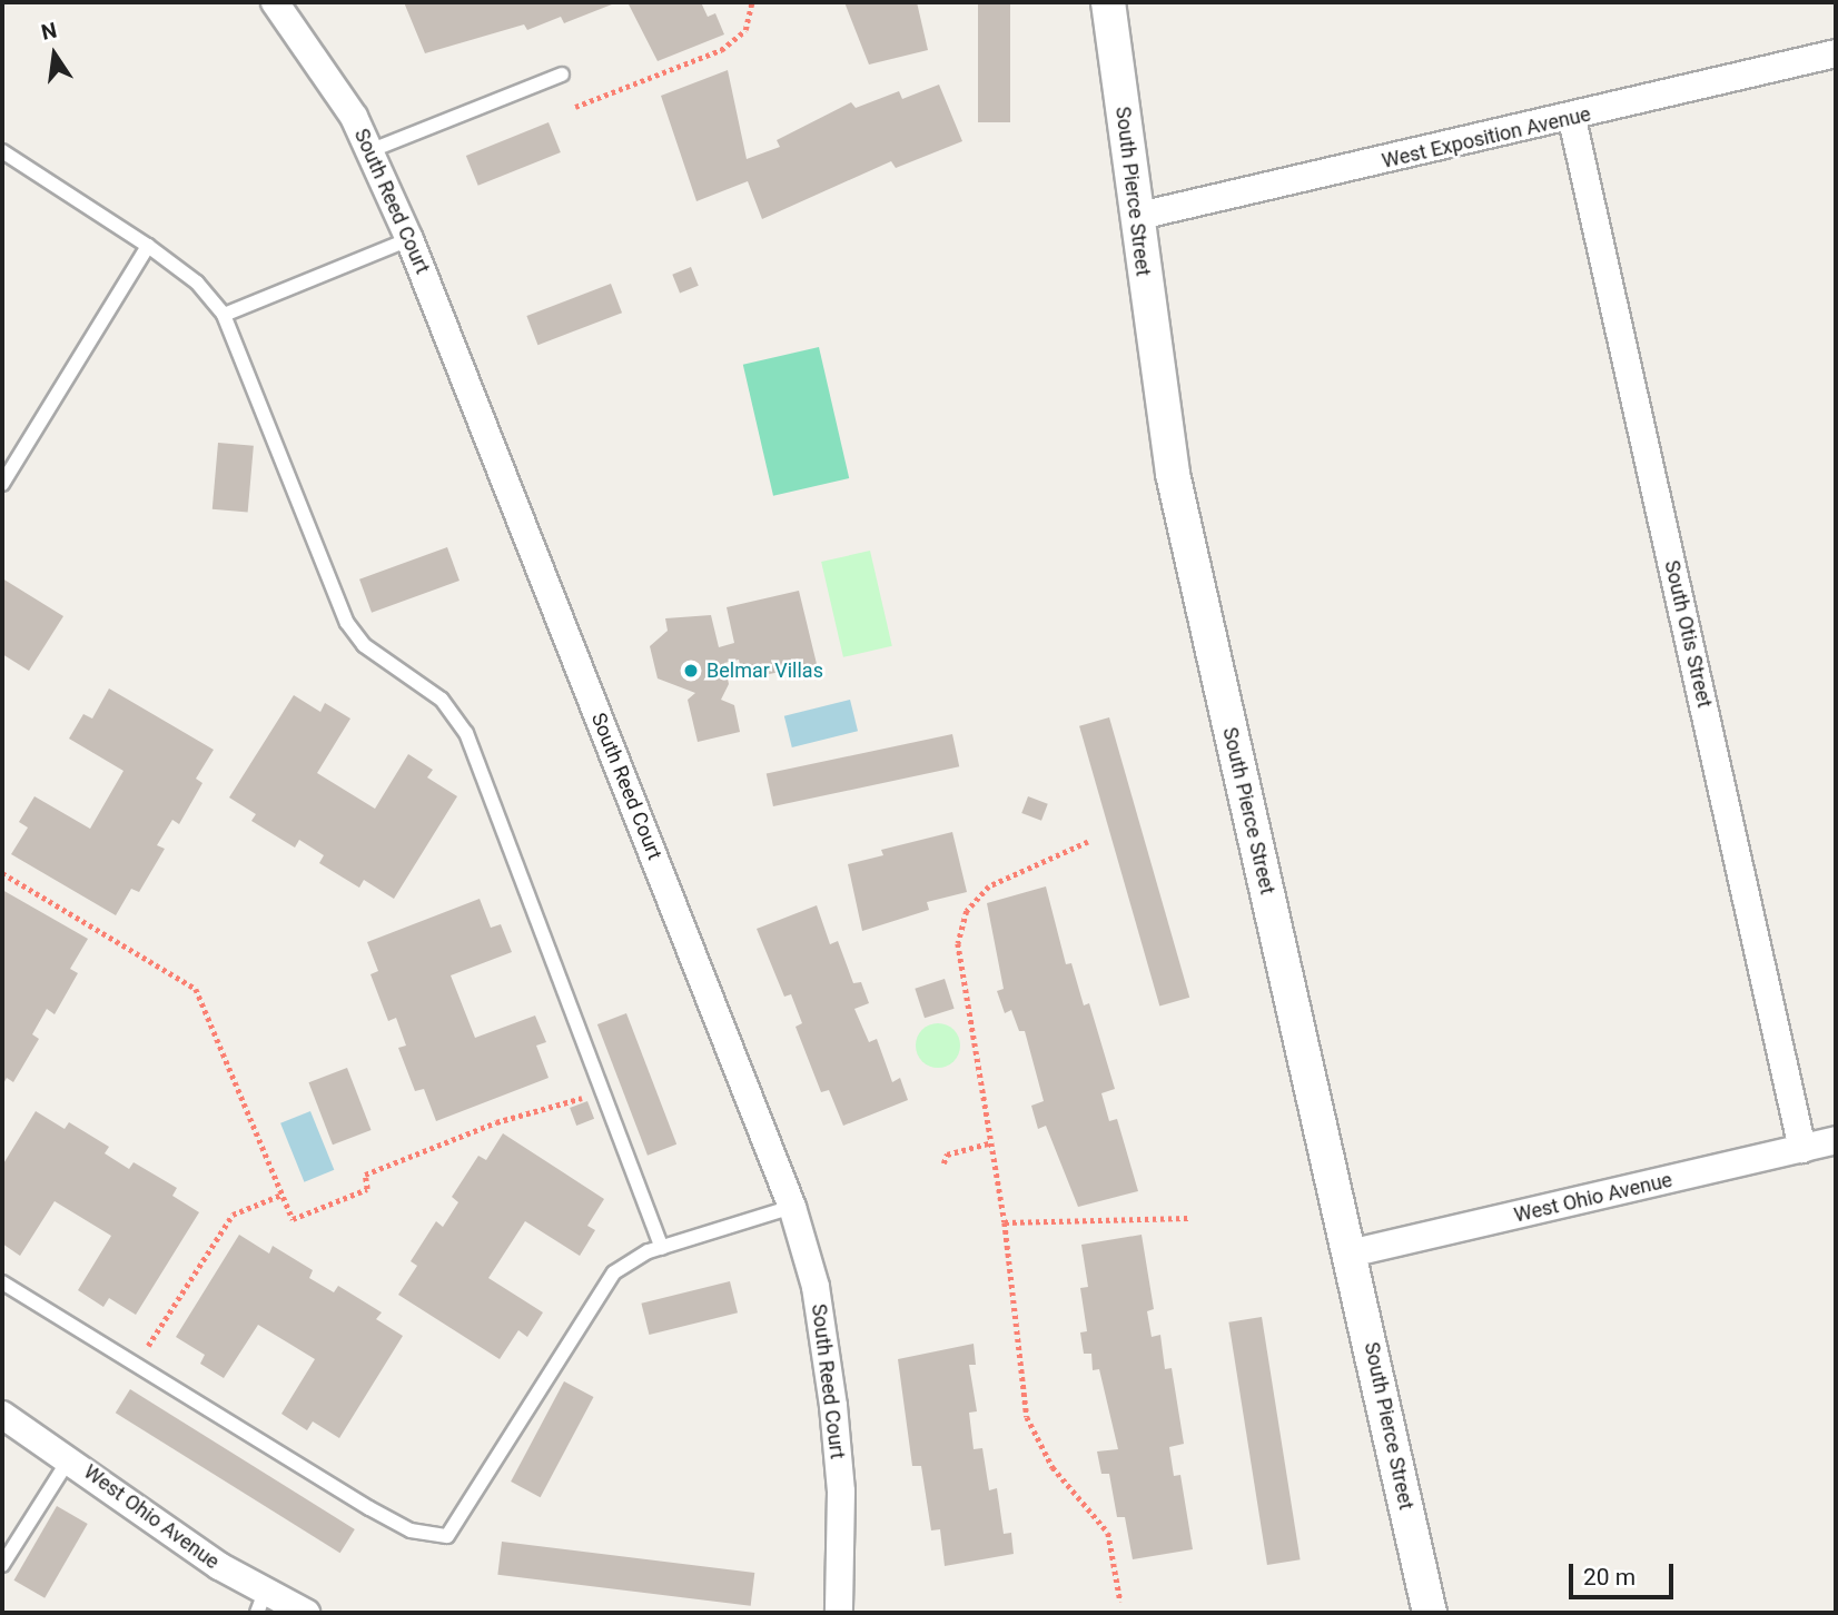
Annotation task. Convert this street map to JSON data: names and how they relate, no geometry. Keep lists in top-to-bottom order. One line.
{"streets":{"street":["West Exposition Avenue","South Pierce Street","South Reed Court","South Otis Street","West Ohio Avenue"]},"crossings":[["West Exposition Avenue","South Pierce Street"],["West Exposition Avenue","South Otis Street"],["South Pierce Street","West Ohio Avenue"],["South Otis Street","West Ohio Avenue"]],"places":["Belmar Villas"],"scale_bar":"20 m","north":"top"}
